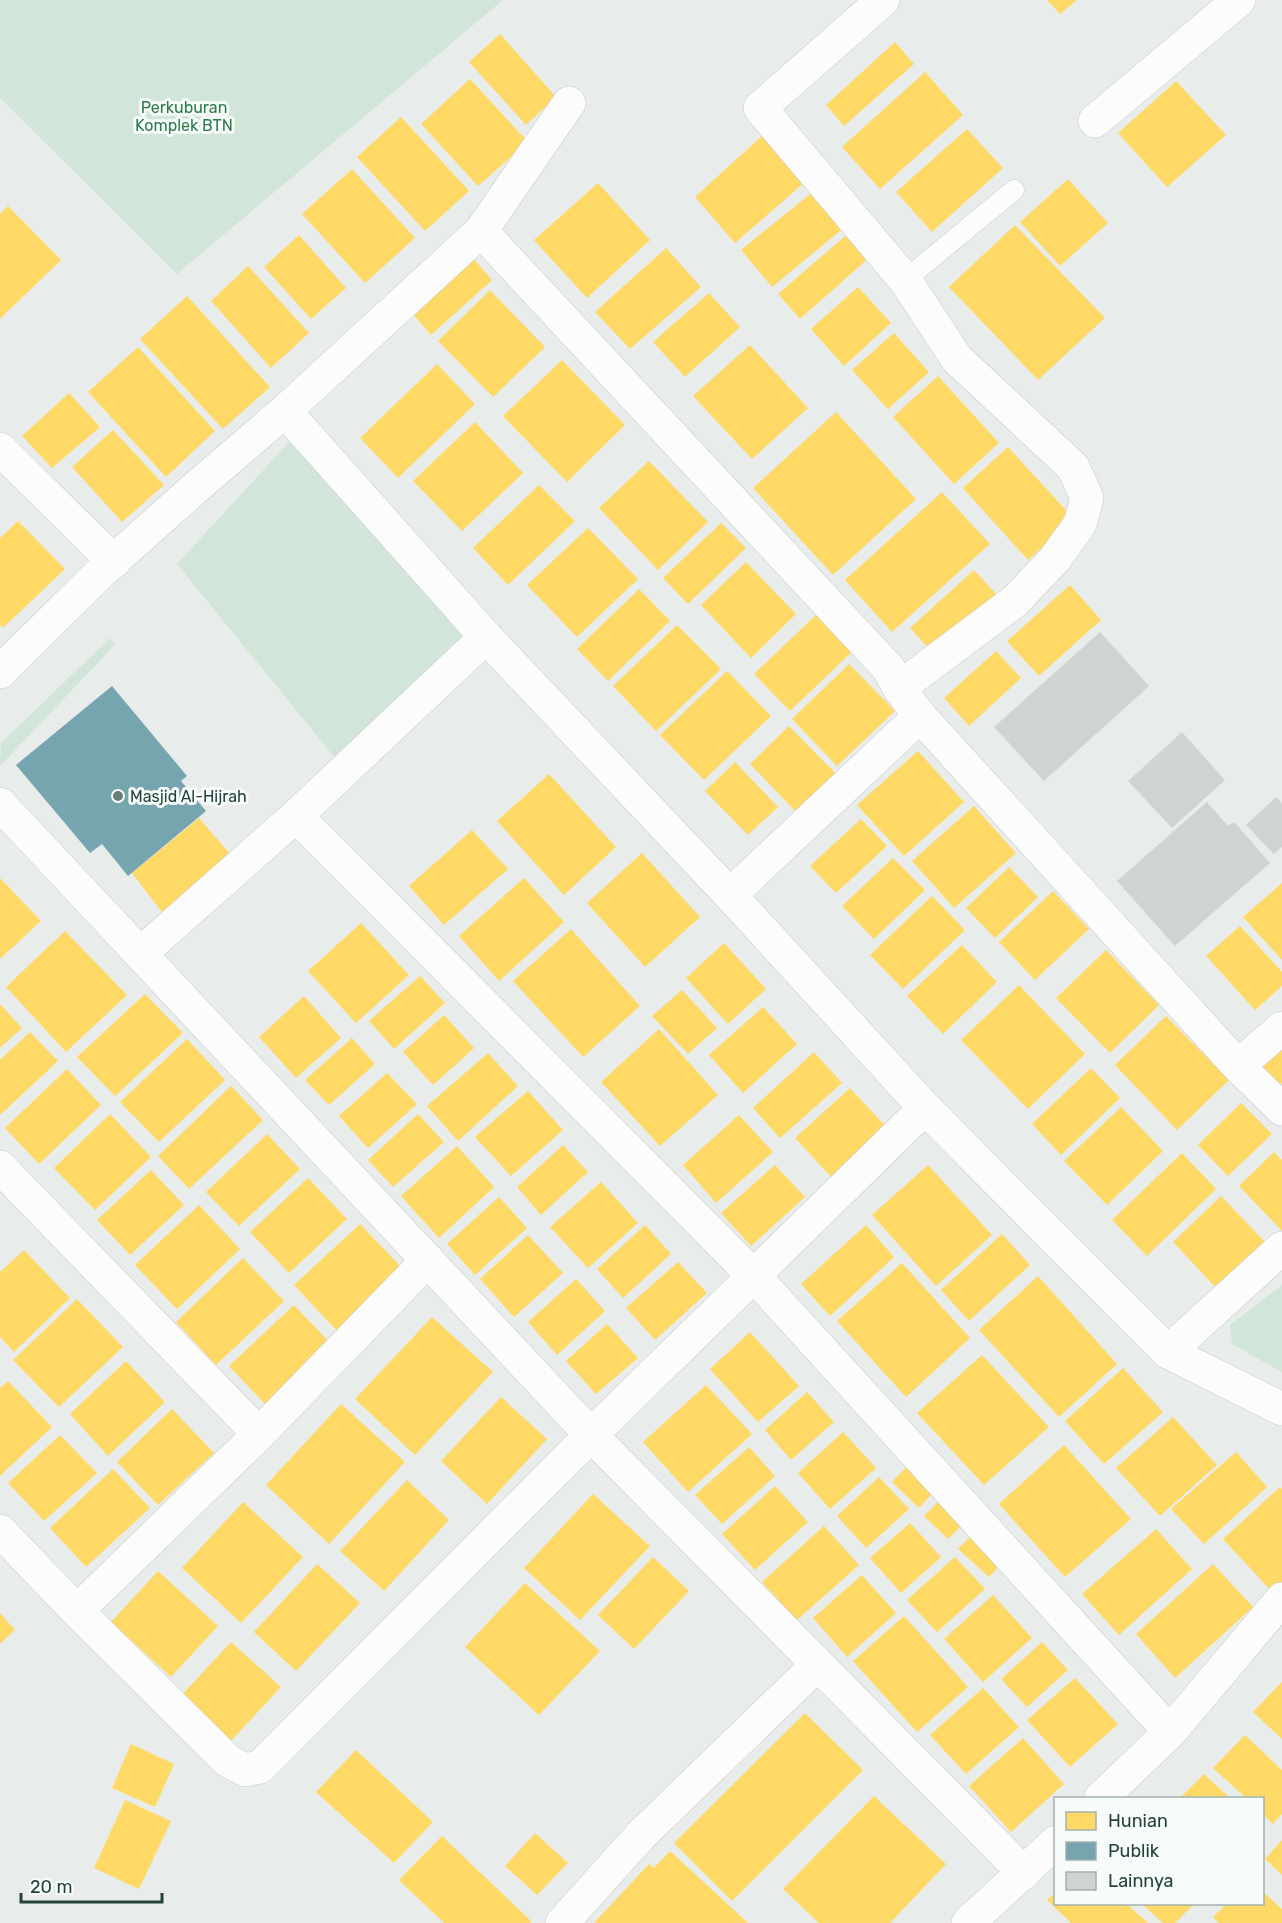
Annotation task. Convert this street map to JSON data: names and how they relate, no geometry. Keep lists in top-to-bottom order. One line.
{"parks":["Perkuburan Komplek BTN"],"places":["Masjid Al-Hijrah"],"legend":["Hunian","Publik","Lainnya"],"scale_bar":"20 m"}
